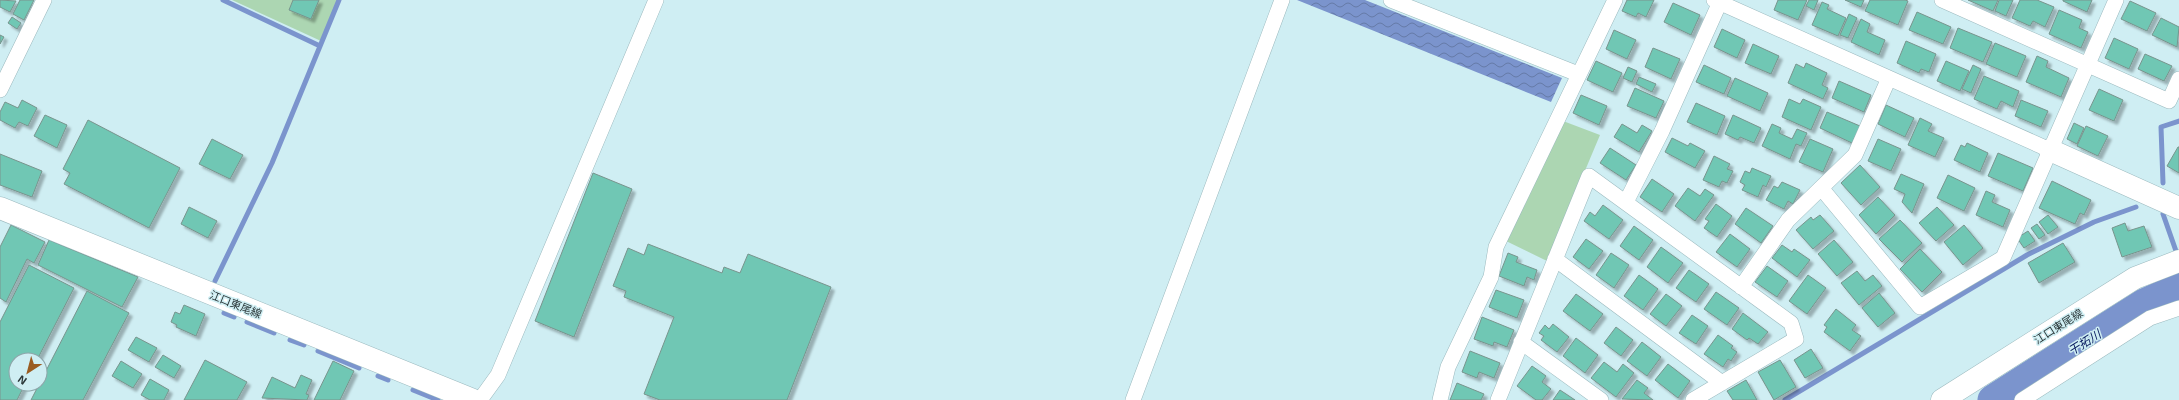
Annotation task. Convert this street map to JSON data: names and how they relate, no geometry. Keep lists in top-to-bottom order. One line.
{"streets":{"main road":["江口東尾線"]},"water":["干拓川"],"north":"bottom left"}
